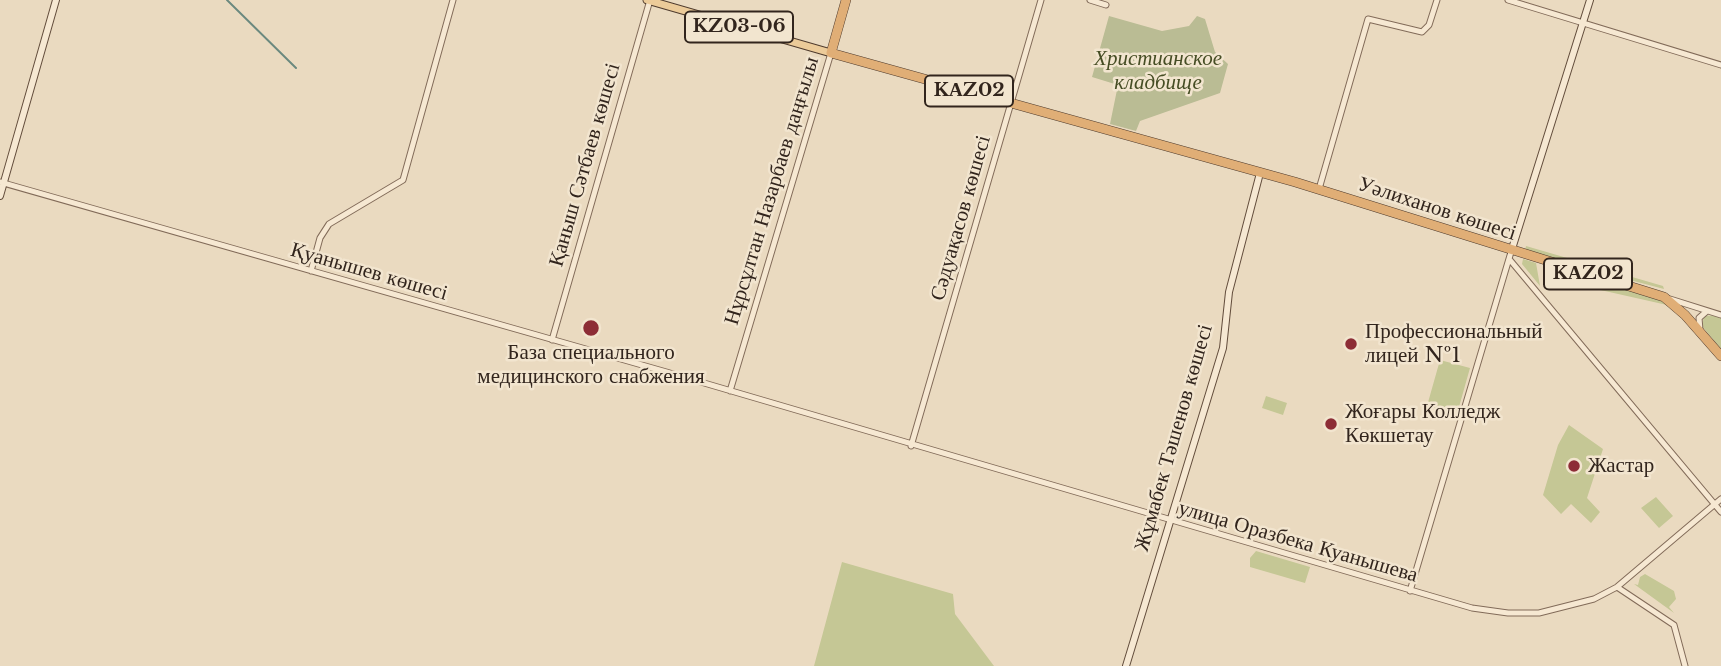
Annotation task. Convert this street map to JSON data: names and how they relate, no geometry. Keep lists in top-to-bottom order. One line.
{"streets":{"highway":["KАZ02","Нұрсұлтан Назарбаев даңғылы","Уәлиханов көшесі"],"main road":["KZ03-06","Жұмабек Тәшенов көшесі"],"street":["Қаныш Сәтбаев көшесі","Сәдуақасов көшесі","Қуанышев көшесі","улица Оразбека Куанышева"]},"crossings":[["KZ03-06","KАZ02"],["KZ03-06","Қаныш Сәтбаев көшесі"],["KZ03-06","Нұрсұлтан Назарбаев даңғылы"],["KАZ02","Нұрсұлтан Назарбаев даңғылы"],["KАZ02","Уәлиханов көшесі"],["KАZ02","Сәдуақасов көшесі"],["KАZ02","Жұмабек Тәшенов көшесі"],["Қаныш Сәтбаев көшесі","Қуанышев көшесі"],["Нұрсұлтан Назарбаев даңғылы","Қуанышев көшесі"],["Нұрсұлтан Назарбаев даңғылы","улица Оразбека Куанышева"],["Уәлиханов көшесі","Жұмабек Тәшенов көшесі"],["Сәдуақасов көшесі","улица Оразбека Куанышева"],["Қуанышев көшесі","улица Оразбека Куанышева"],["Жұмабек Тәшенов көшесі","улица Оразбека Куанышева"]],"parks":["Христианское кладбище"],"places":["База специального медицинского снабжения","Профессиональный лицей №1","Жоғары Колледж Көкшетау","Жастар"]}
